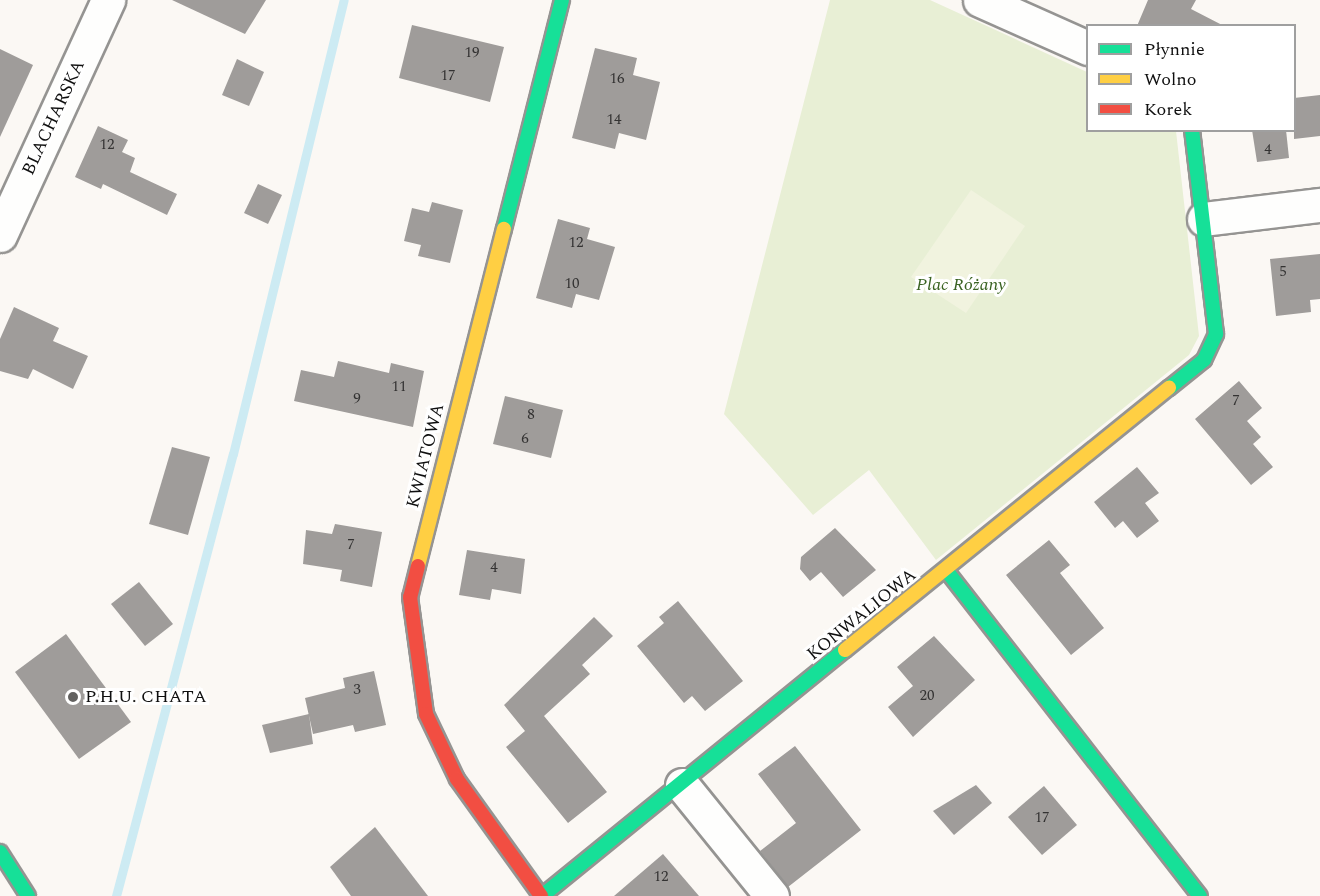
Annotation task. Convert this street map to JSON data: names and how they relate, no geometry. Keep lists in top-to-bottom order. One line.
{"streets":{"street":["BLACHARSKA","KWIATOWA","KONWALIOWA"]},"crossings":[["KWIATOWA","KONWALIOWA"]],"parks":["Plac Różany"],"places":["P.H.U. CHATA"],"house_numbers":["19","17","16","14","12","4","12","5","10","11","9","7","8","6","7","4","3","20","17","12"],"legend":["Płynnie","Wolno","Korek"]}
